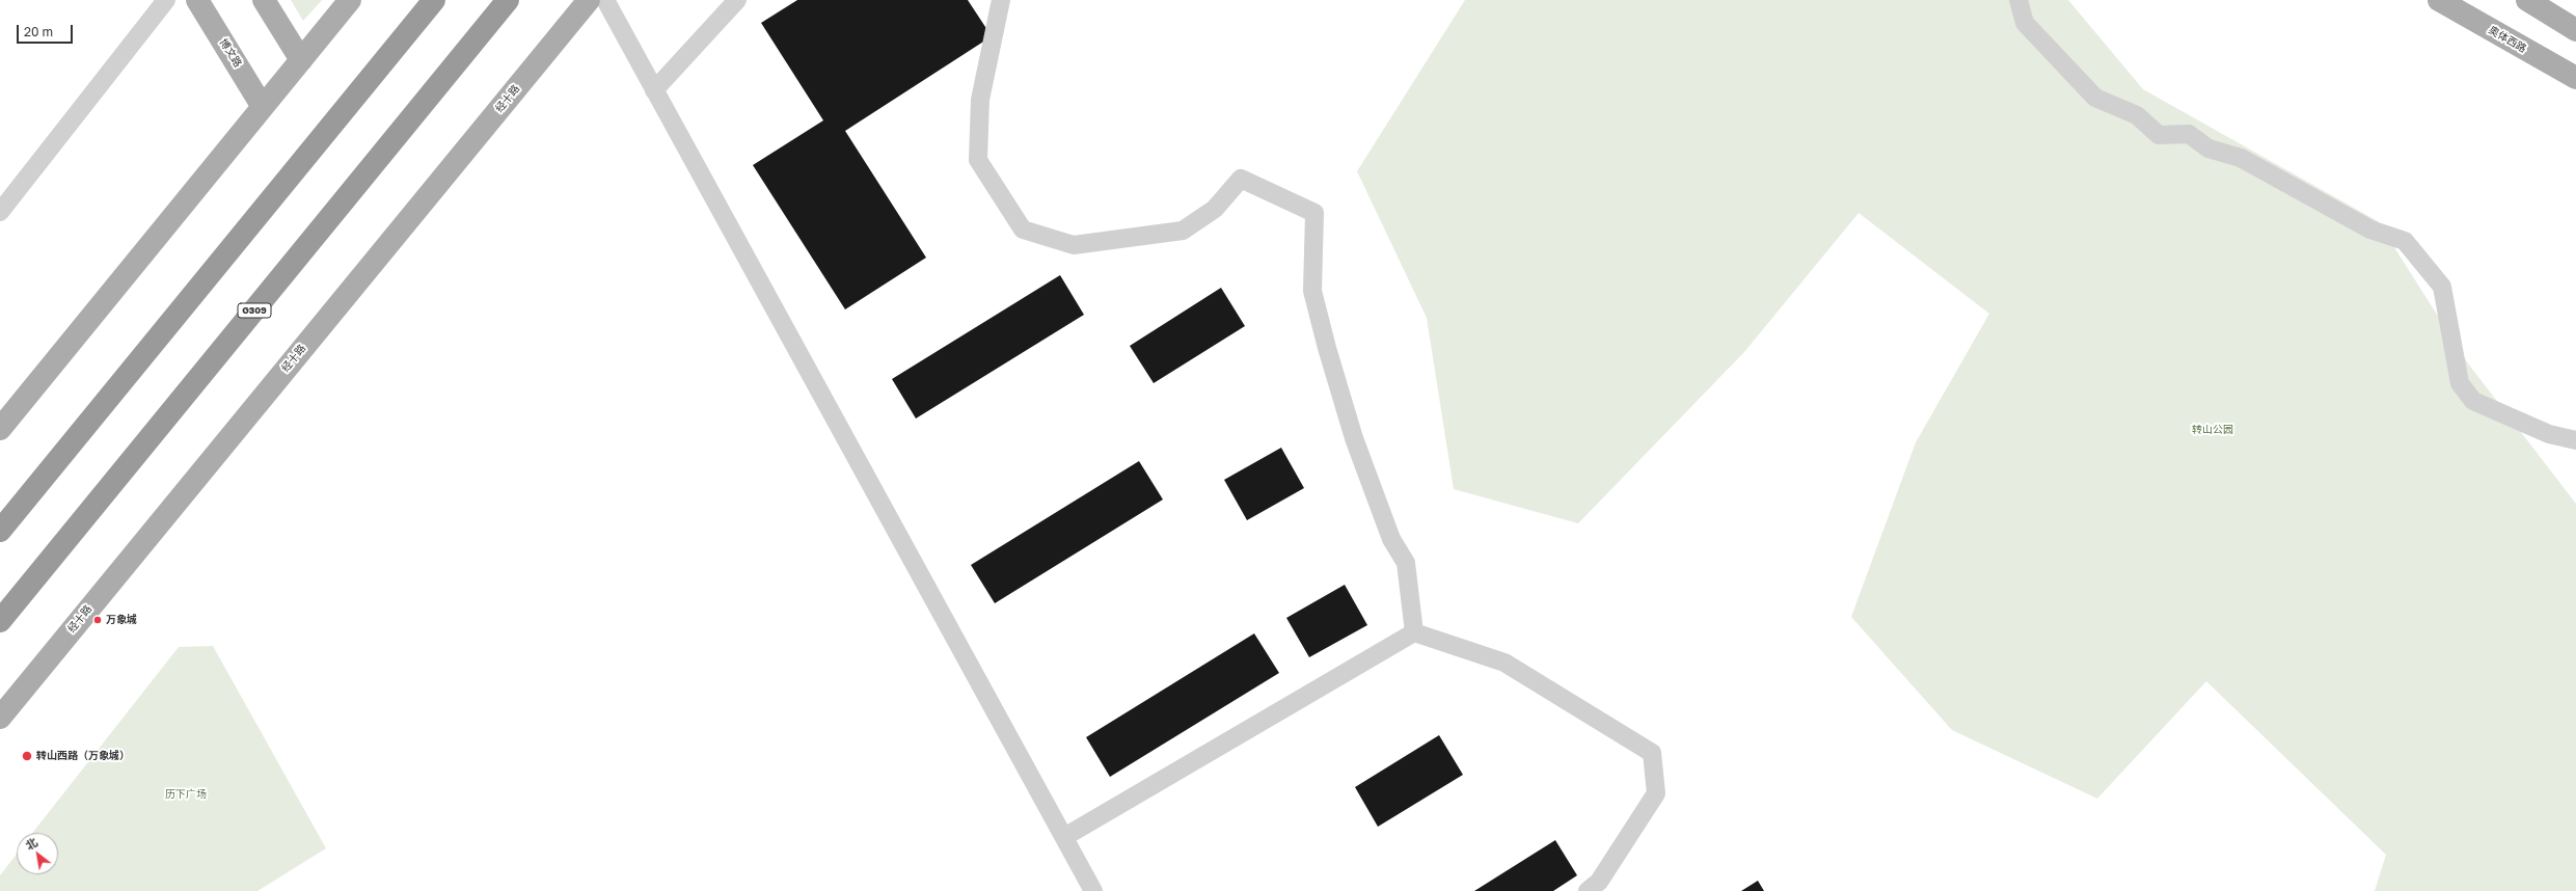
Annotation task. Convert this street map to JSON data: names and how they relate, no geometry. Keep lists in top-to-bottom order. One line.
{"streets":{"highway":["G309"],"main road":["奥体西路","博文路","经十路"]},"parks":["转山公园","历下广场"],"places":["万象城","转山西路（万象城）"],"scale_bar":"20 m","north":"top left"}
